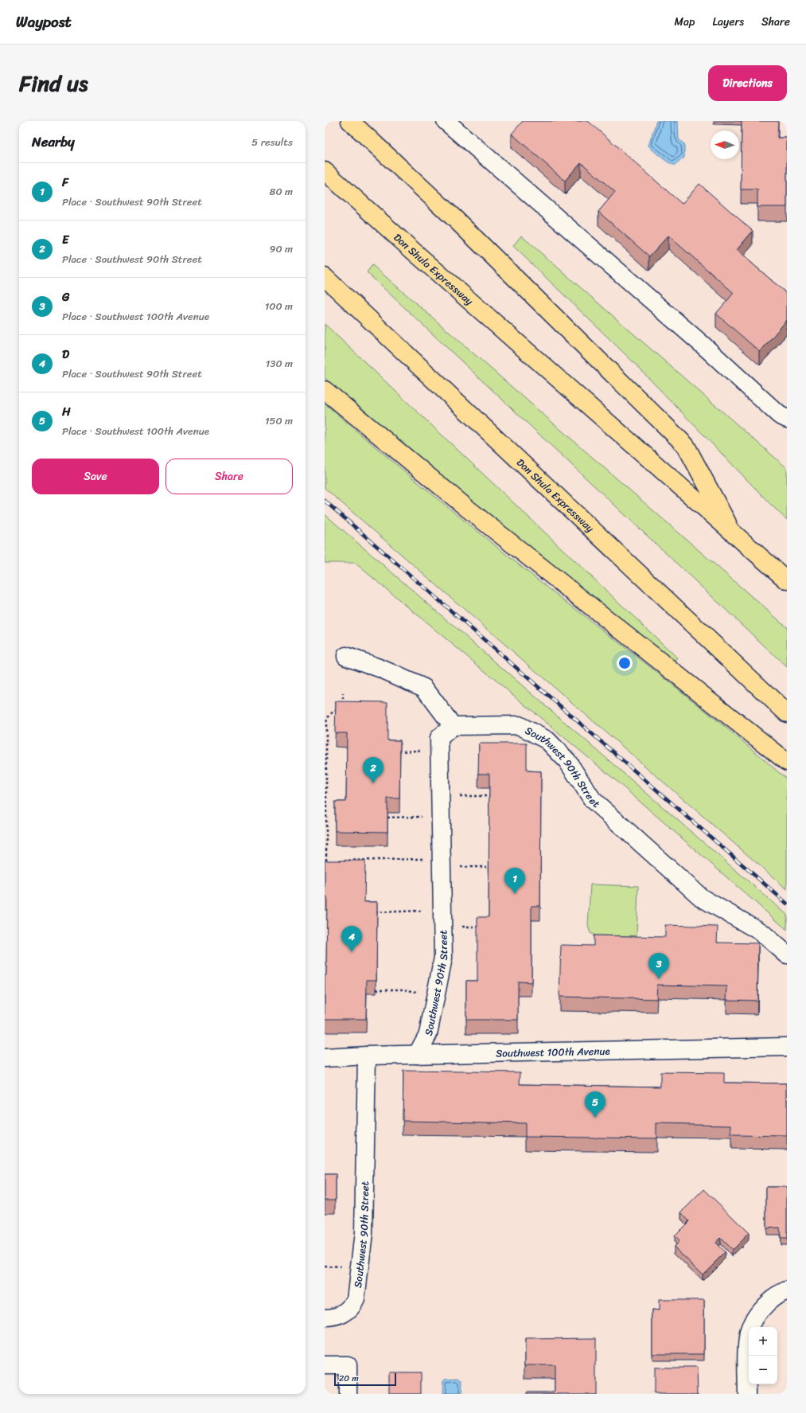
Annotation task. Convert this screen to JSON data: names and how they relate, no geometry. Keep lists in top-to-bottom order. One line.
{"streets":{"highway":["Don Shula Expressway"],"street":["Southwest 90th Street","Southwest 100th Avenue"]},"crossings":[["Southwest 90th Street","Southwest 100th Avenue"]],"scale_bar":"20 m","north":"left","page":{"header":"Waypost","nav":["Map","Layers","Share"],"title":"Find us","buttons":["Directions",["Save","Share"]],"heading":["Nearby","5 results"],"list":[{"mark":"1","name":"F","note":"Place · Southwest 90th Street","value":"80 m"},{"mark":"2","name":"E","note":"Place · Southwest 90th Street","value":"90 m"},{"mark":"3","name":"G","note":"Place · Southwest 100th Avenue","value":"100 m"},{"mark":"4","name":"D","note":"Place · Southwest 90th Street","value":"130 m"},{"mark":"5","name":"H","note":"Place · Southwest 100th Avenue","value":"150 m"}],"pins":["2","1","4","3","5"],"map_buttons":["+","−"],"scale":"20 m"}}
